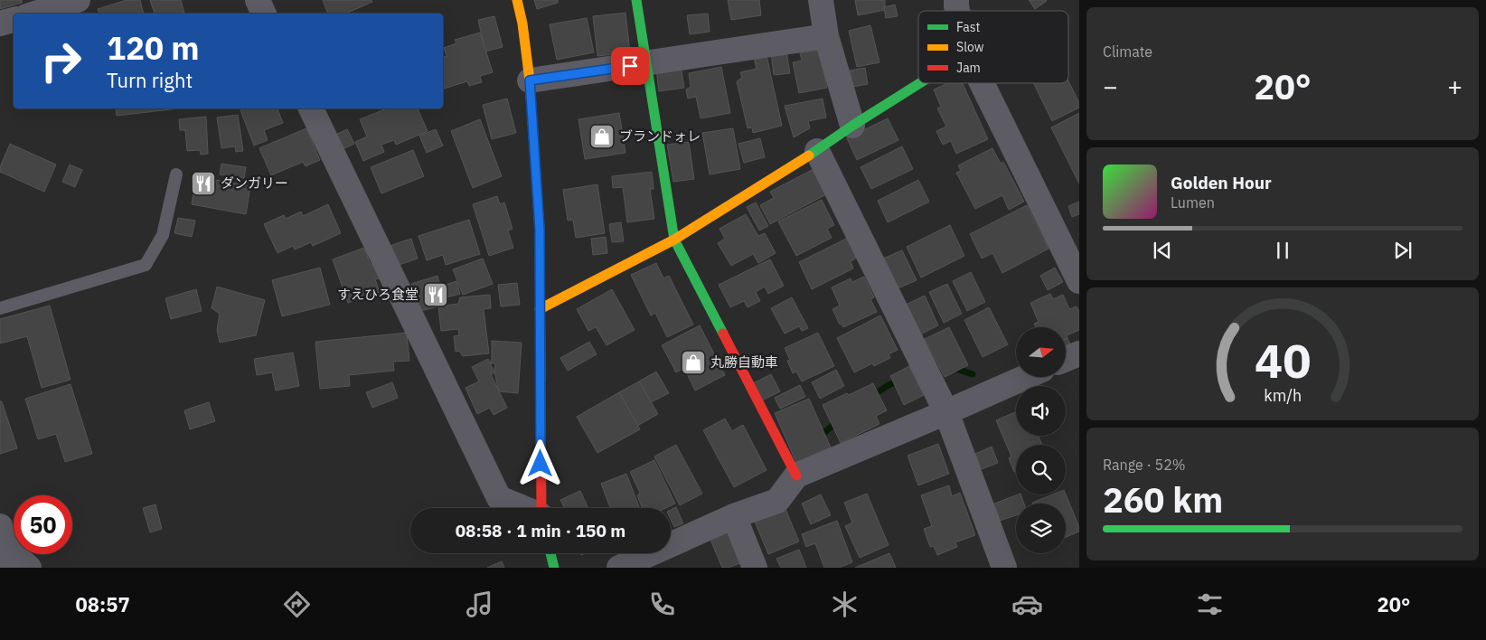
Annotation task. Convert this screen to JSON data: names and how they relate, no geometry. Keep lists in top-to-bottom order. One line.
{"places":{"shop":["ブランドォレ","丸勝自動車"],"restaurant":["ダンガリー","すえひろ食堂"]},"legend":["Fast","Slow","Jam"],"north":"right","page":{"tile":["Climate",["Range · 52%","260 km"]],"turn":["120 m","Turn right"],"heat":["−","20°","+"],"song":["Golden Hour","Lumen"],"limit":"50","trip":"08:58 · 1 min · 150 m","tabs":["08:57","20°"],"gauge":["40","km/h"]}}
